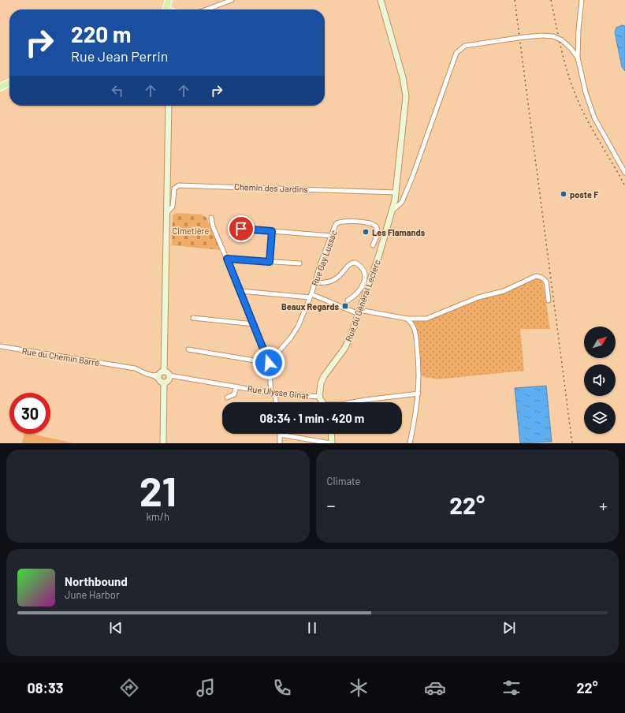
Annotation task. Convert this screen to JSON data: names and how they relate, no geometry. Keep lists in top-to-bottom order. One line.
{"streets":{"street":["Chemin des Jardins","Rue Gay Lussac","Rue du Général Leclerc","Rue du Chemin Barré","Rue Ulysse Ginat"]},"crossings":[["Chemin des Jardins","Rue du Général Leclerc"],["Rue du Général Leclerc","Rue Ulysse Ginat"]],"parks":["Cimetière"],"places":{"other":["poste F","Les Flamands"],"transit":["Beaux Regards"]},"north":"top right","page":{"turn":["220 m","Rue Jean Perrin"],"limit":"30","trip":"08:34 · 1 min · 420 m","tile":[["21","km/h"],"Climate"],"heat":["−","22°","+"],"song":["Northbound","June Harbor"],"tabs":["08:33","22°"]}}
